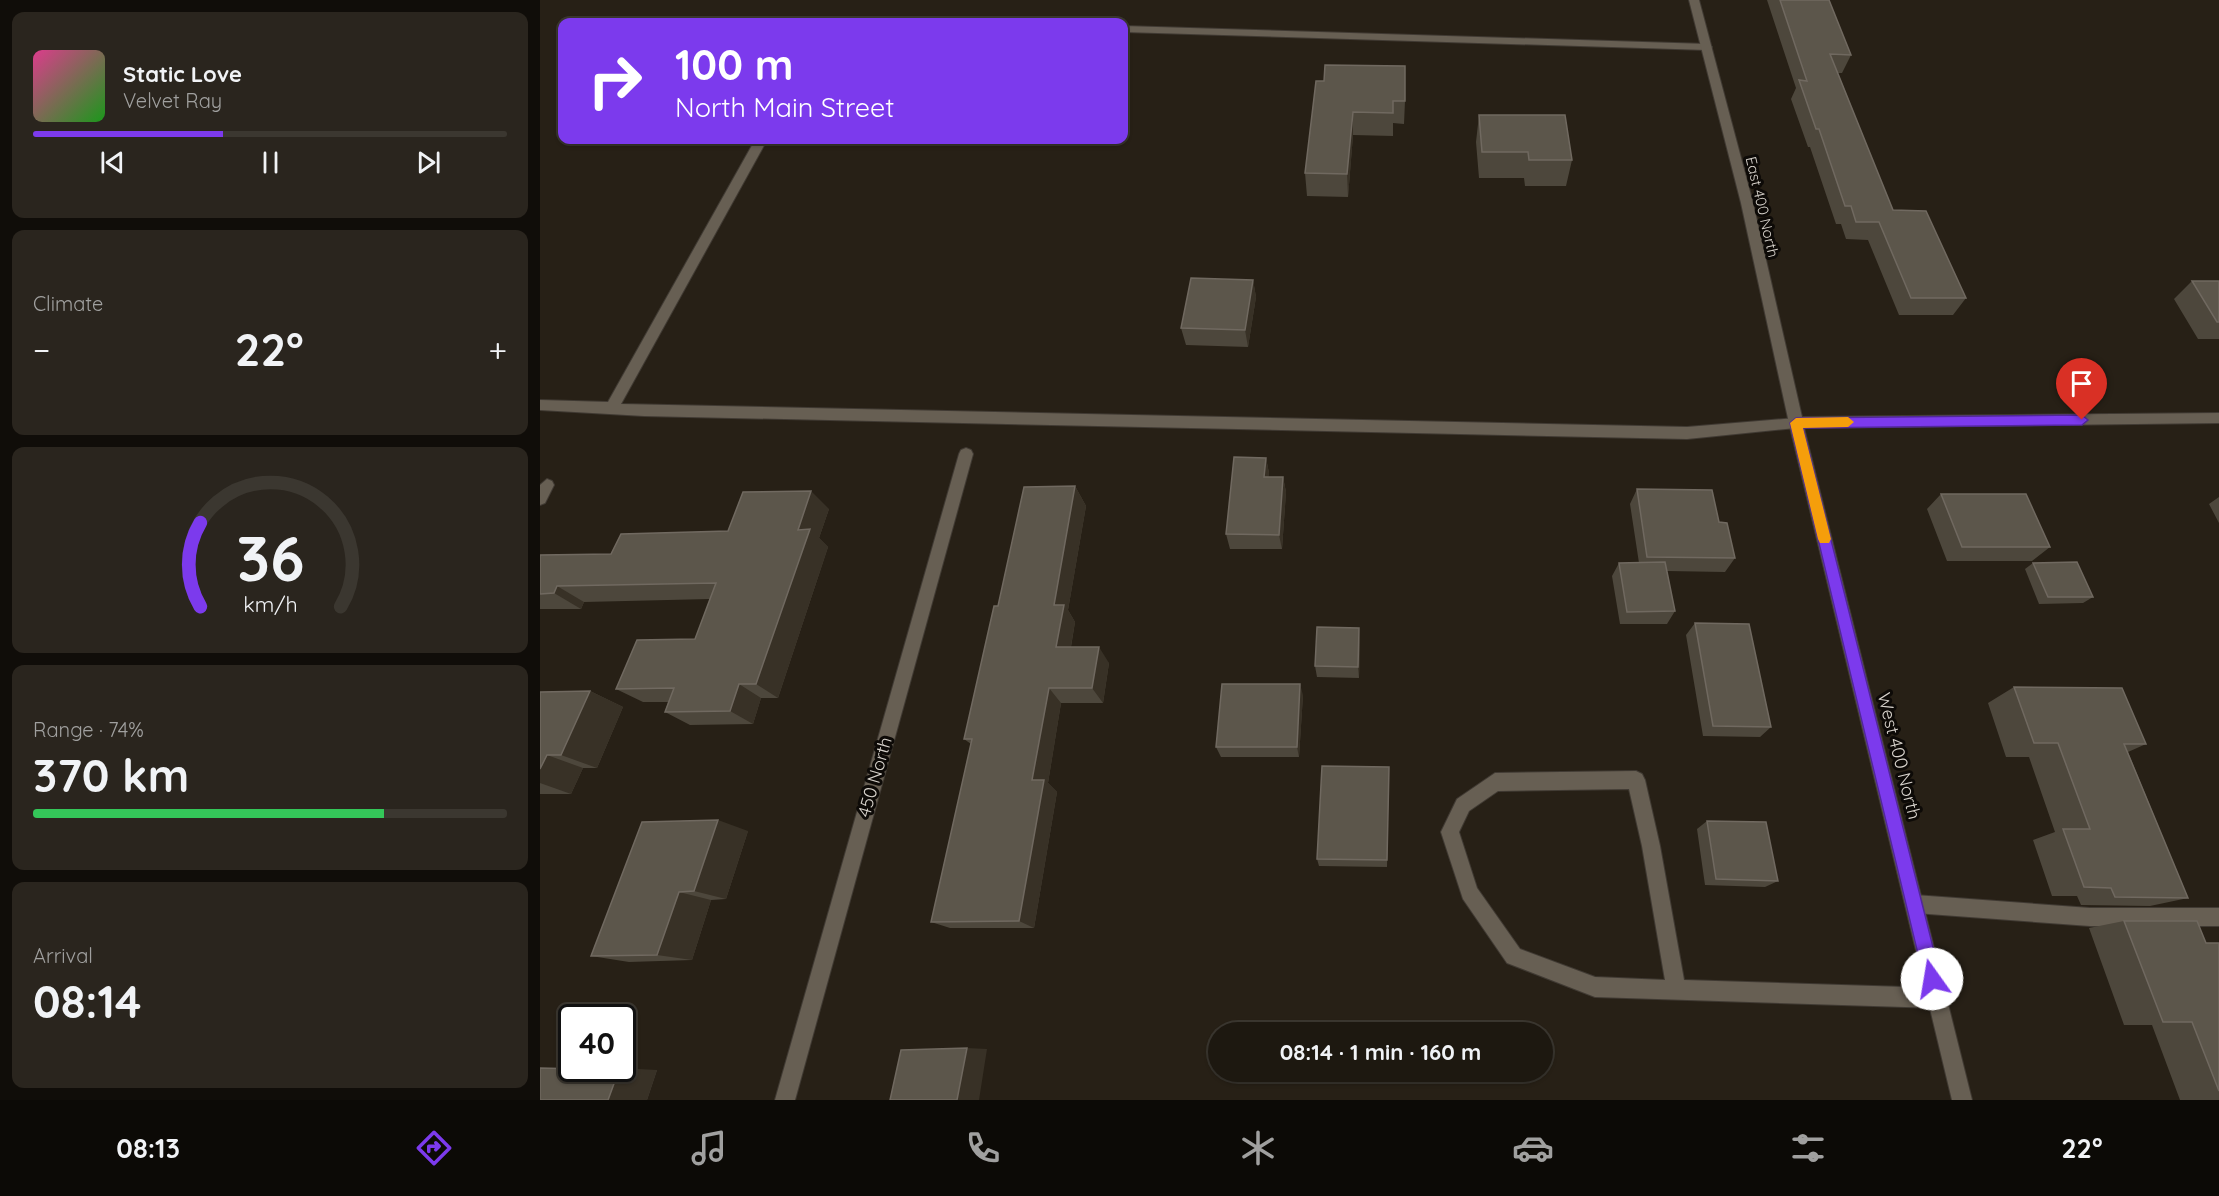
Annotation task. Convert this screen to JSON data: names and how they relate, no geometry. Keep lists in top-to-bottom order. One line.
{"streets":{"street":["East 400 North","West 400 North","450 North"]},"crossings":[["East 400 North","West 400 North"]],"page":{"turn":["100 m","North Main Street"],"song":["Static Love","Velvet Ray"],"tile":["Climate",["Range · 74%","370 km"],["Arrival","08:14"]],"heat":["−","22°","+"],"limit":"40","trip":"08:14 · 1 min · 160 m","tabs":["08:13","22°"],"gauge":["36","km/h"]}}
